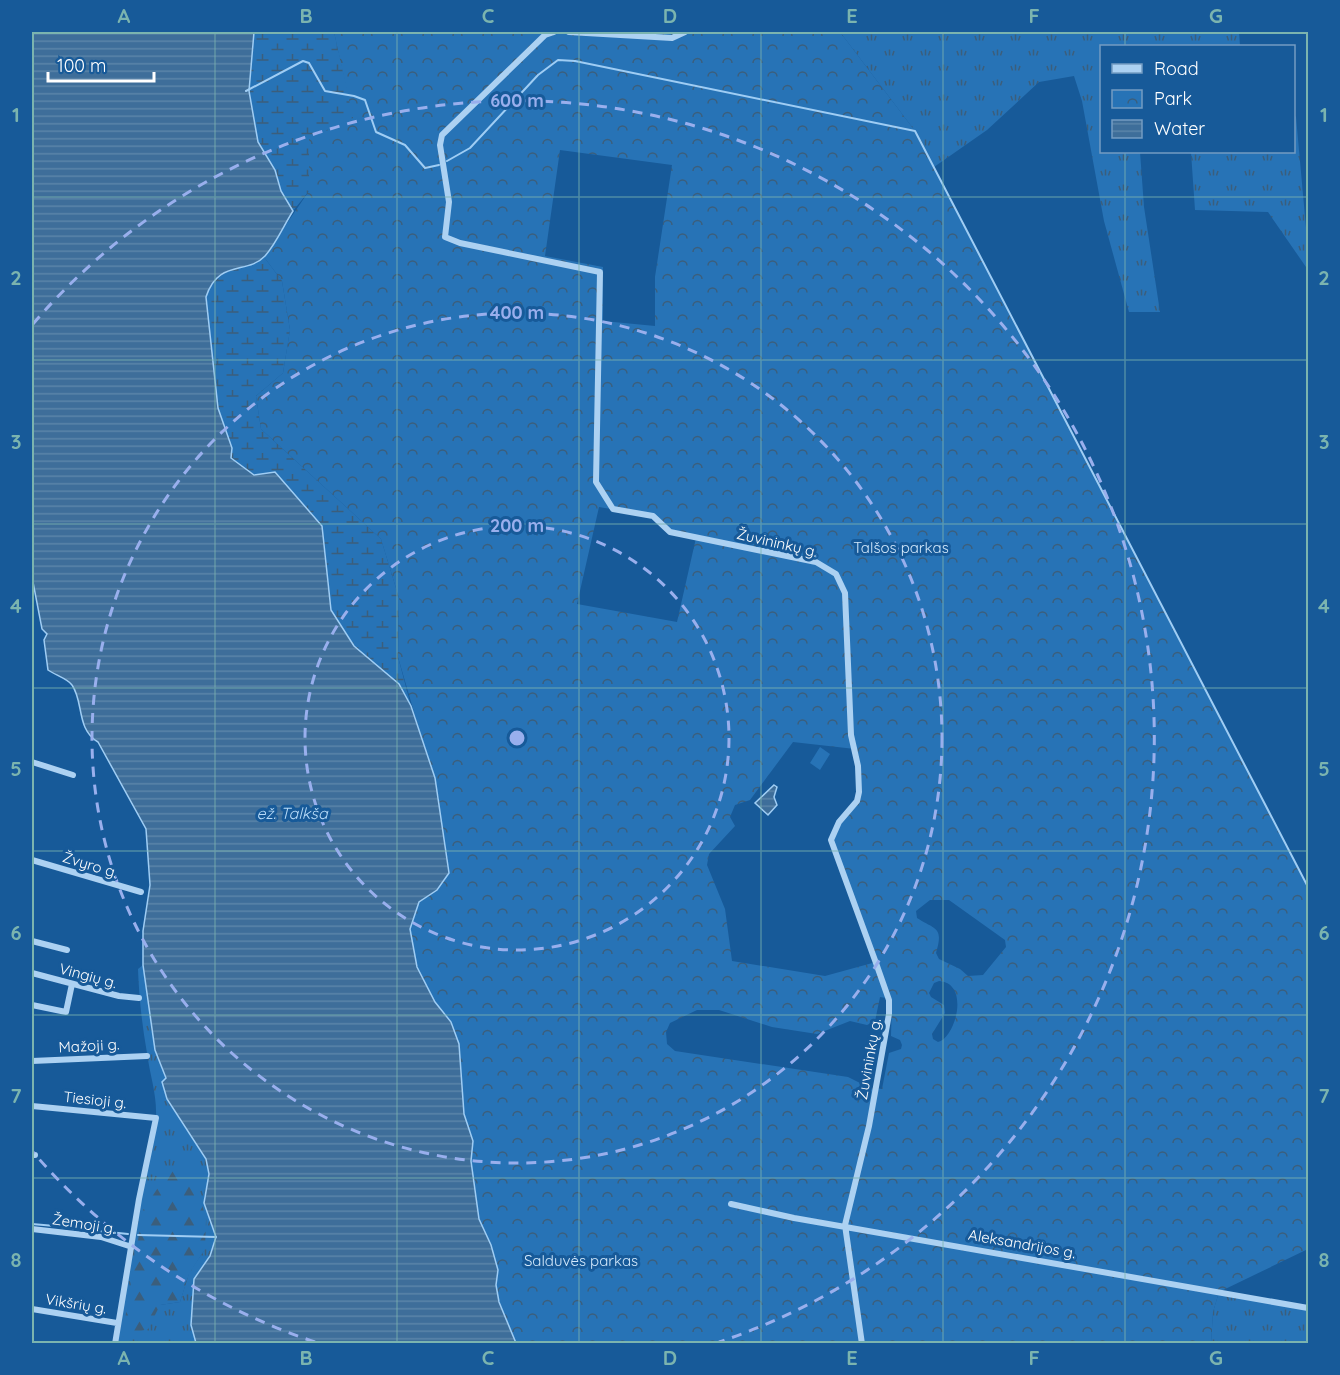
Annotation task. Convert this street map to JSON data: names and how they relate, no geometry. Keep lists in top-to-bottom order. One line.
{"streets":{"street":["Žuvininkų g.","Žvyro g.","Vingių g.","Mažoji g.","Tiesioji g.","Žemoji g.","Aleksandrijos g.","Vikšrių g."]},"crossings":[["Žuvininkų g.","Aleksandrijos g."],["Tiesioji g.","Žemoji g."]],"water":["ež. Talkša"],"parks":["Talšos parkas","Salduvės parkas"],"legend":["Road","Park","Water"],"scale_bar":"100 m","grid":{"columns":["A","B","C","D","E","F","G"],"rows":["1","2","3","4","5","6","7","8"]},"rings":["600 m","400 m","200 m"]}
